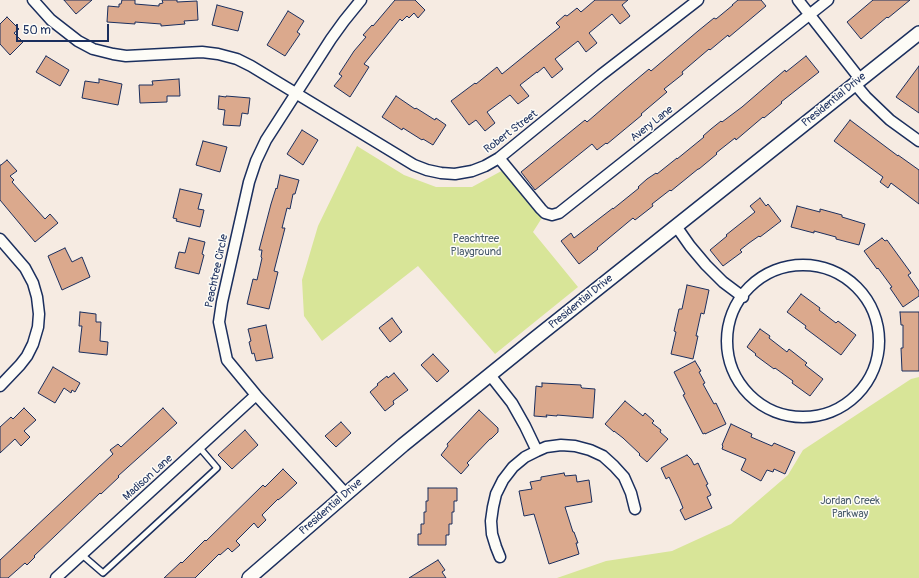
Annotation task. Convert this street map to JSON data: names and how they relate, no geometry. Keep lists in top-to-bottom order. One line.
{"streets":{"street":["Presidential Drive","Avery Lane","Robert Street","Peachtree Circle","Madison Lane"]},"crossings":[["Presidential Drive","Peachtree Circle"],["Avery Lane","Robert Street"],["Robert Street","Peachtree Circle"],["Peachtree Circle","Madison Lane"]],"parks":["Peachtree Playground","Jordan Creek Parkway"],"scale_bar":"50 m"}
